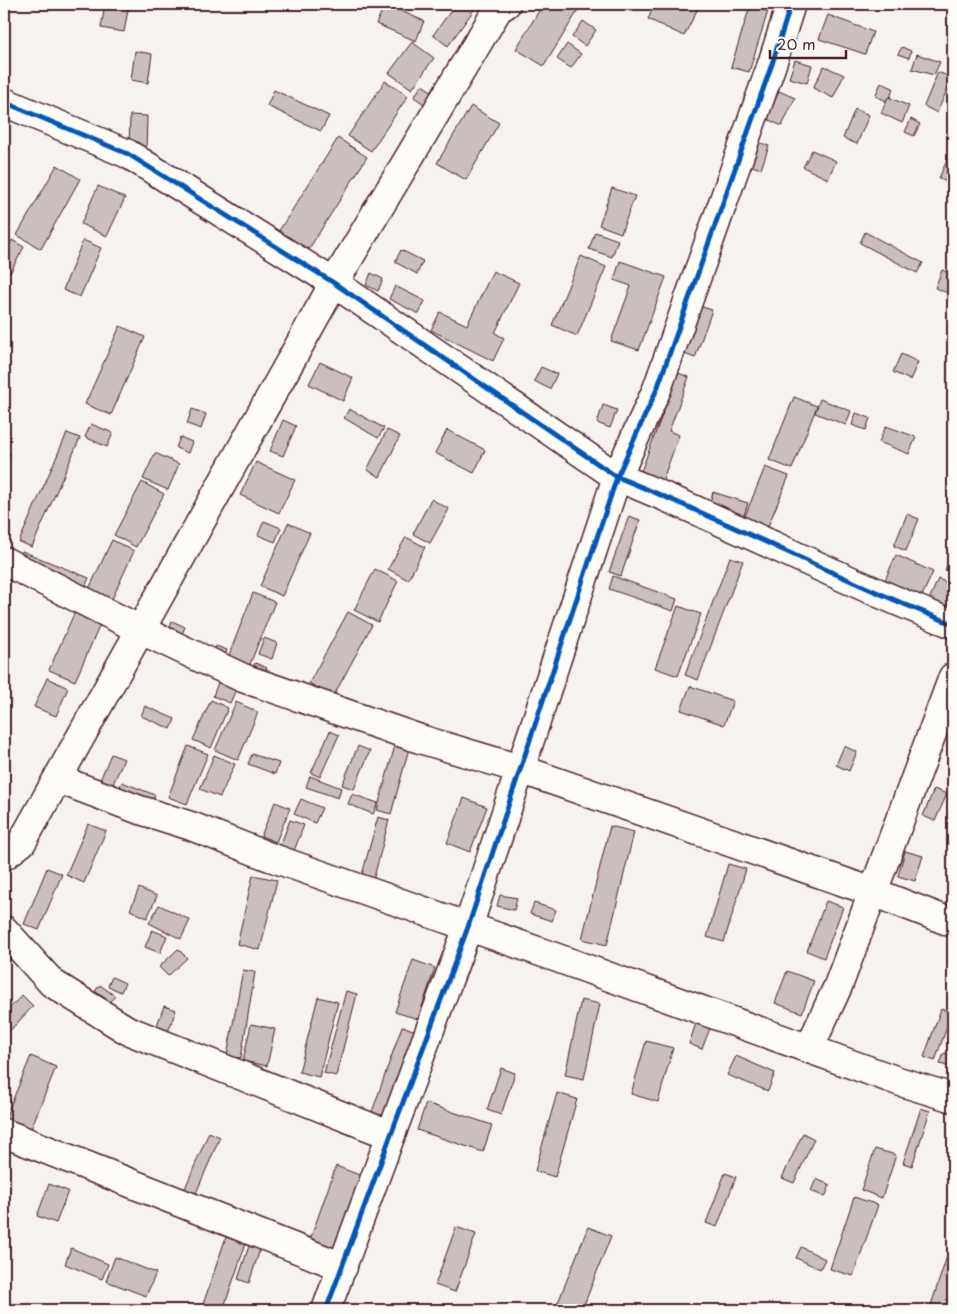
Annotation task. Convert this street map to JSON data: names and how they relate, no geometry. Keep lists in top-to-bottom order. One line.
{"scale_bar":"20 m"}
